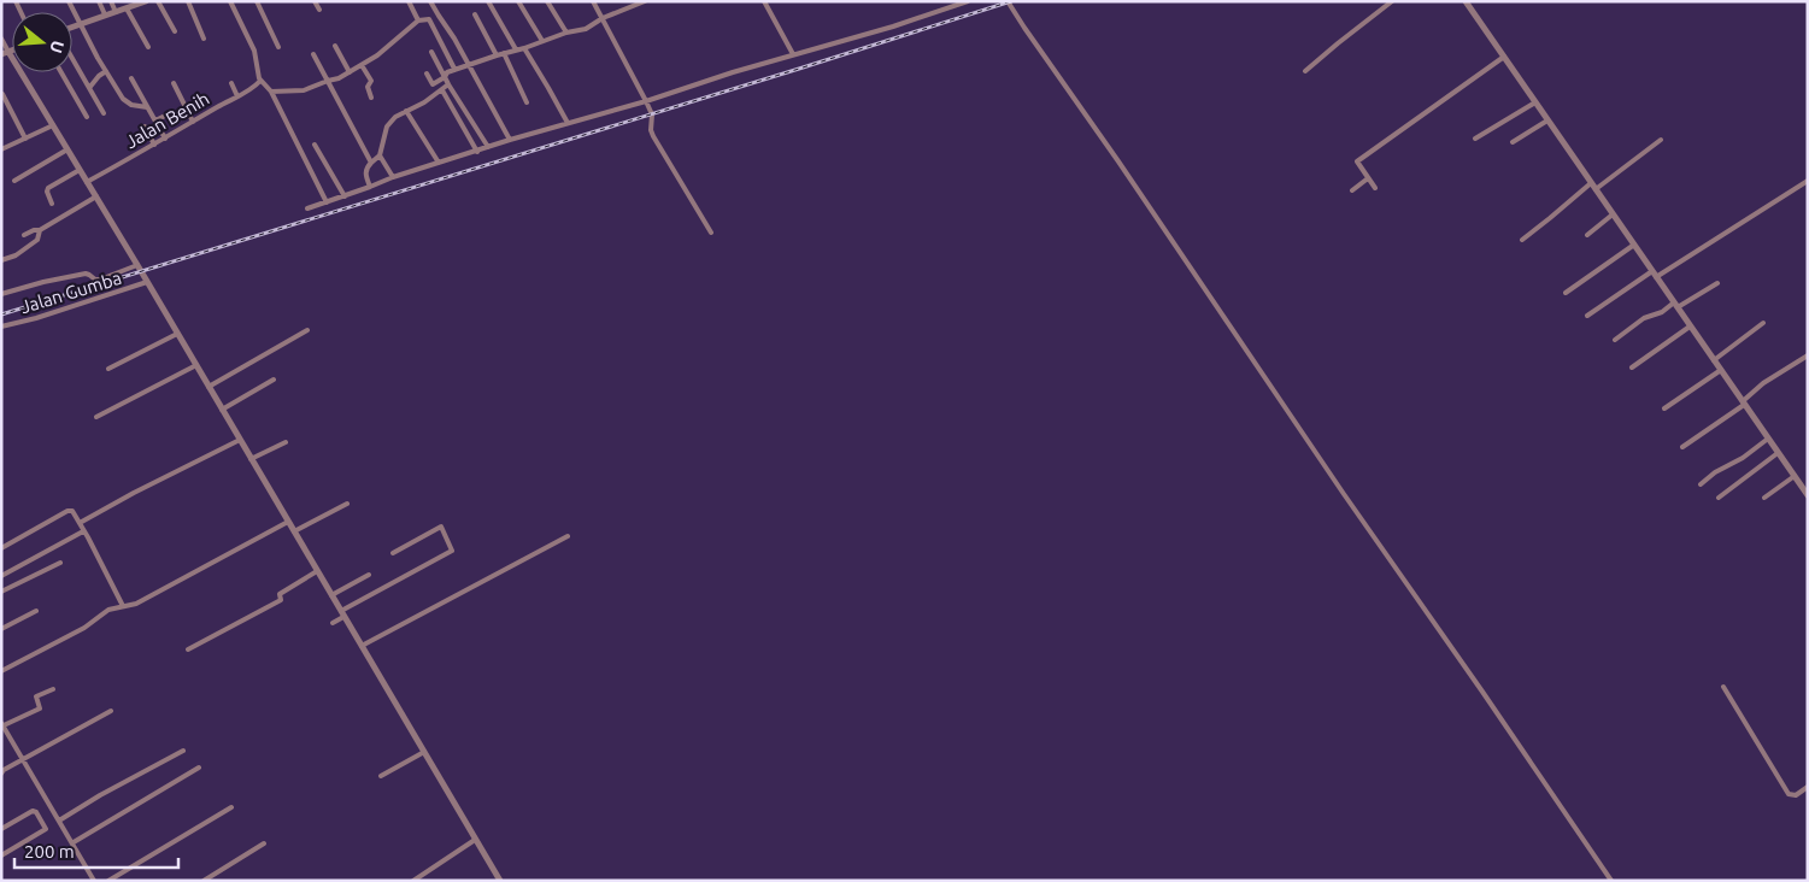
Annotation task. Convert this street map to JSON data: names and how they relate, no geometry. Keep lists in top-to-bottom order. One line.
{"streets":{"street":["Jalan Benih","Jalan Gumba"]},"scale_bar":"200 m","north":"right"}
